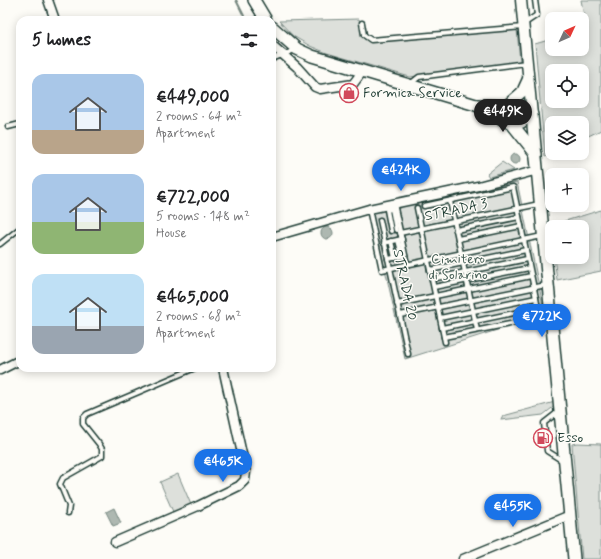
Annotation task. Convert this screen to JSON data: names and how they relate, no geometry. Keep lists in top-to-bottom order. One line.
{"streets":{"lane":["STRADA 3","STRADA 20"]},"crossings":[["STRADA 3","STRADA 20"]],"parks":["Cimitero di Solarino"],"places":{"shop":["Formica Service"],"fuel station":["Esso"]},"north":"top right","page":{"map_buttons":["+","−"],"heading":"5 homes","list":[{"name":"€449,000","note":"2 rooms · 64 m² · Apartment"},{"name":"€722,000","note":"5 rooms · 148 m² · House"},{"name":"€465,000","note":"2 rooms · 68 m² · Apartment"}],"price":["€449K","€424K","€722K","€465K","€455K"]}}
